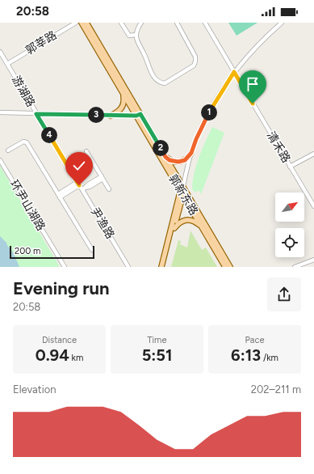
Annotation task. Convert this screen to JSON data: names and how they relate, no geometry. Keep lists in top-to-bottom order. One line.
{"streets":{"main road":["郭新东路"],"street":["郭莘路","游湖路","清禾路","环尹山湖路","尹渔路"]},"crossings":[["郭莘路","游湖路"],["游湖路","尹渔路"]],"scale_bar":"200 m","north":"top right","page":{"status":"20:58","pins":["1","3","4","2"],"scale":"200 m","heading":["Evening run","20:58"],"stats":[["Distance","0.94 km"],["Time","5:51"],["Pace","6:13 /km"]],"chart":["Elevation","202–211 m"]}}
